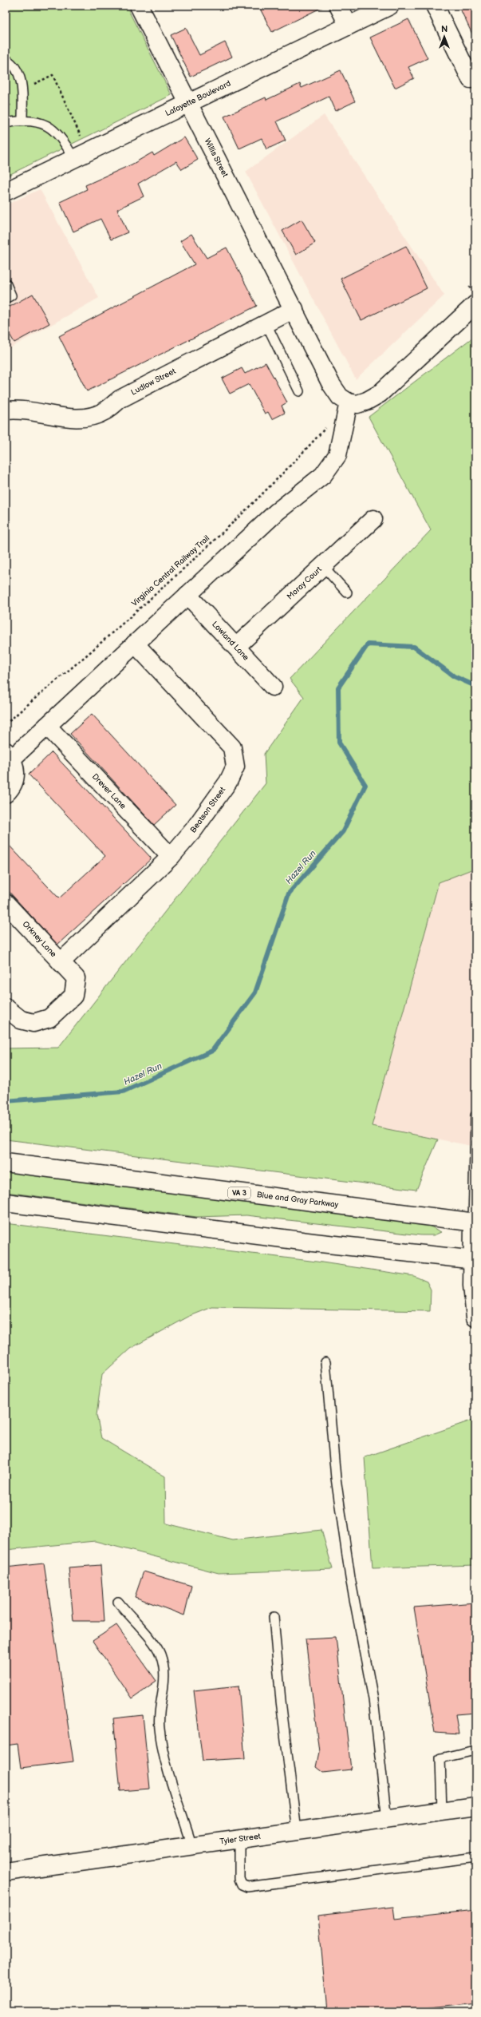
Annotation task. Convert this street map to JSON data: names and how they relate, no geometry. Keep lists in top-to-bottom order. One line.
{"streets":{"main road":["Lafayette Boulevard","Willis Street","Ludlow Street","Moray Court","Lowland Lane","Drever Lane","Beatson Street","Orkney Lane","VA 3","Blue and Gray Parkway","Tyler Street"],"path":["Virginia Central Railway Trail"]},"crossings":[["Lafayette Boulevard","Willis Street"],["Willis Street","Ludlow Street"],["Moray Court","Lowland Lane"],["Drever Lane","Beatson Street"],["Beatson Street","Orkney Lane"]],"water":["Hazel Run"],"north":"top"}
